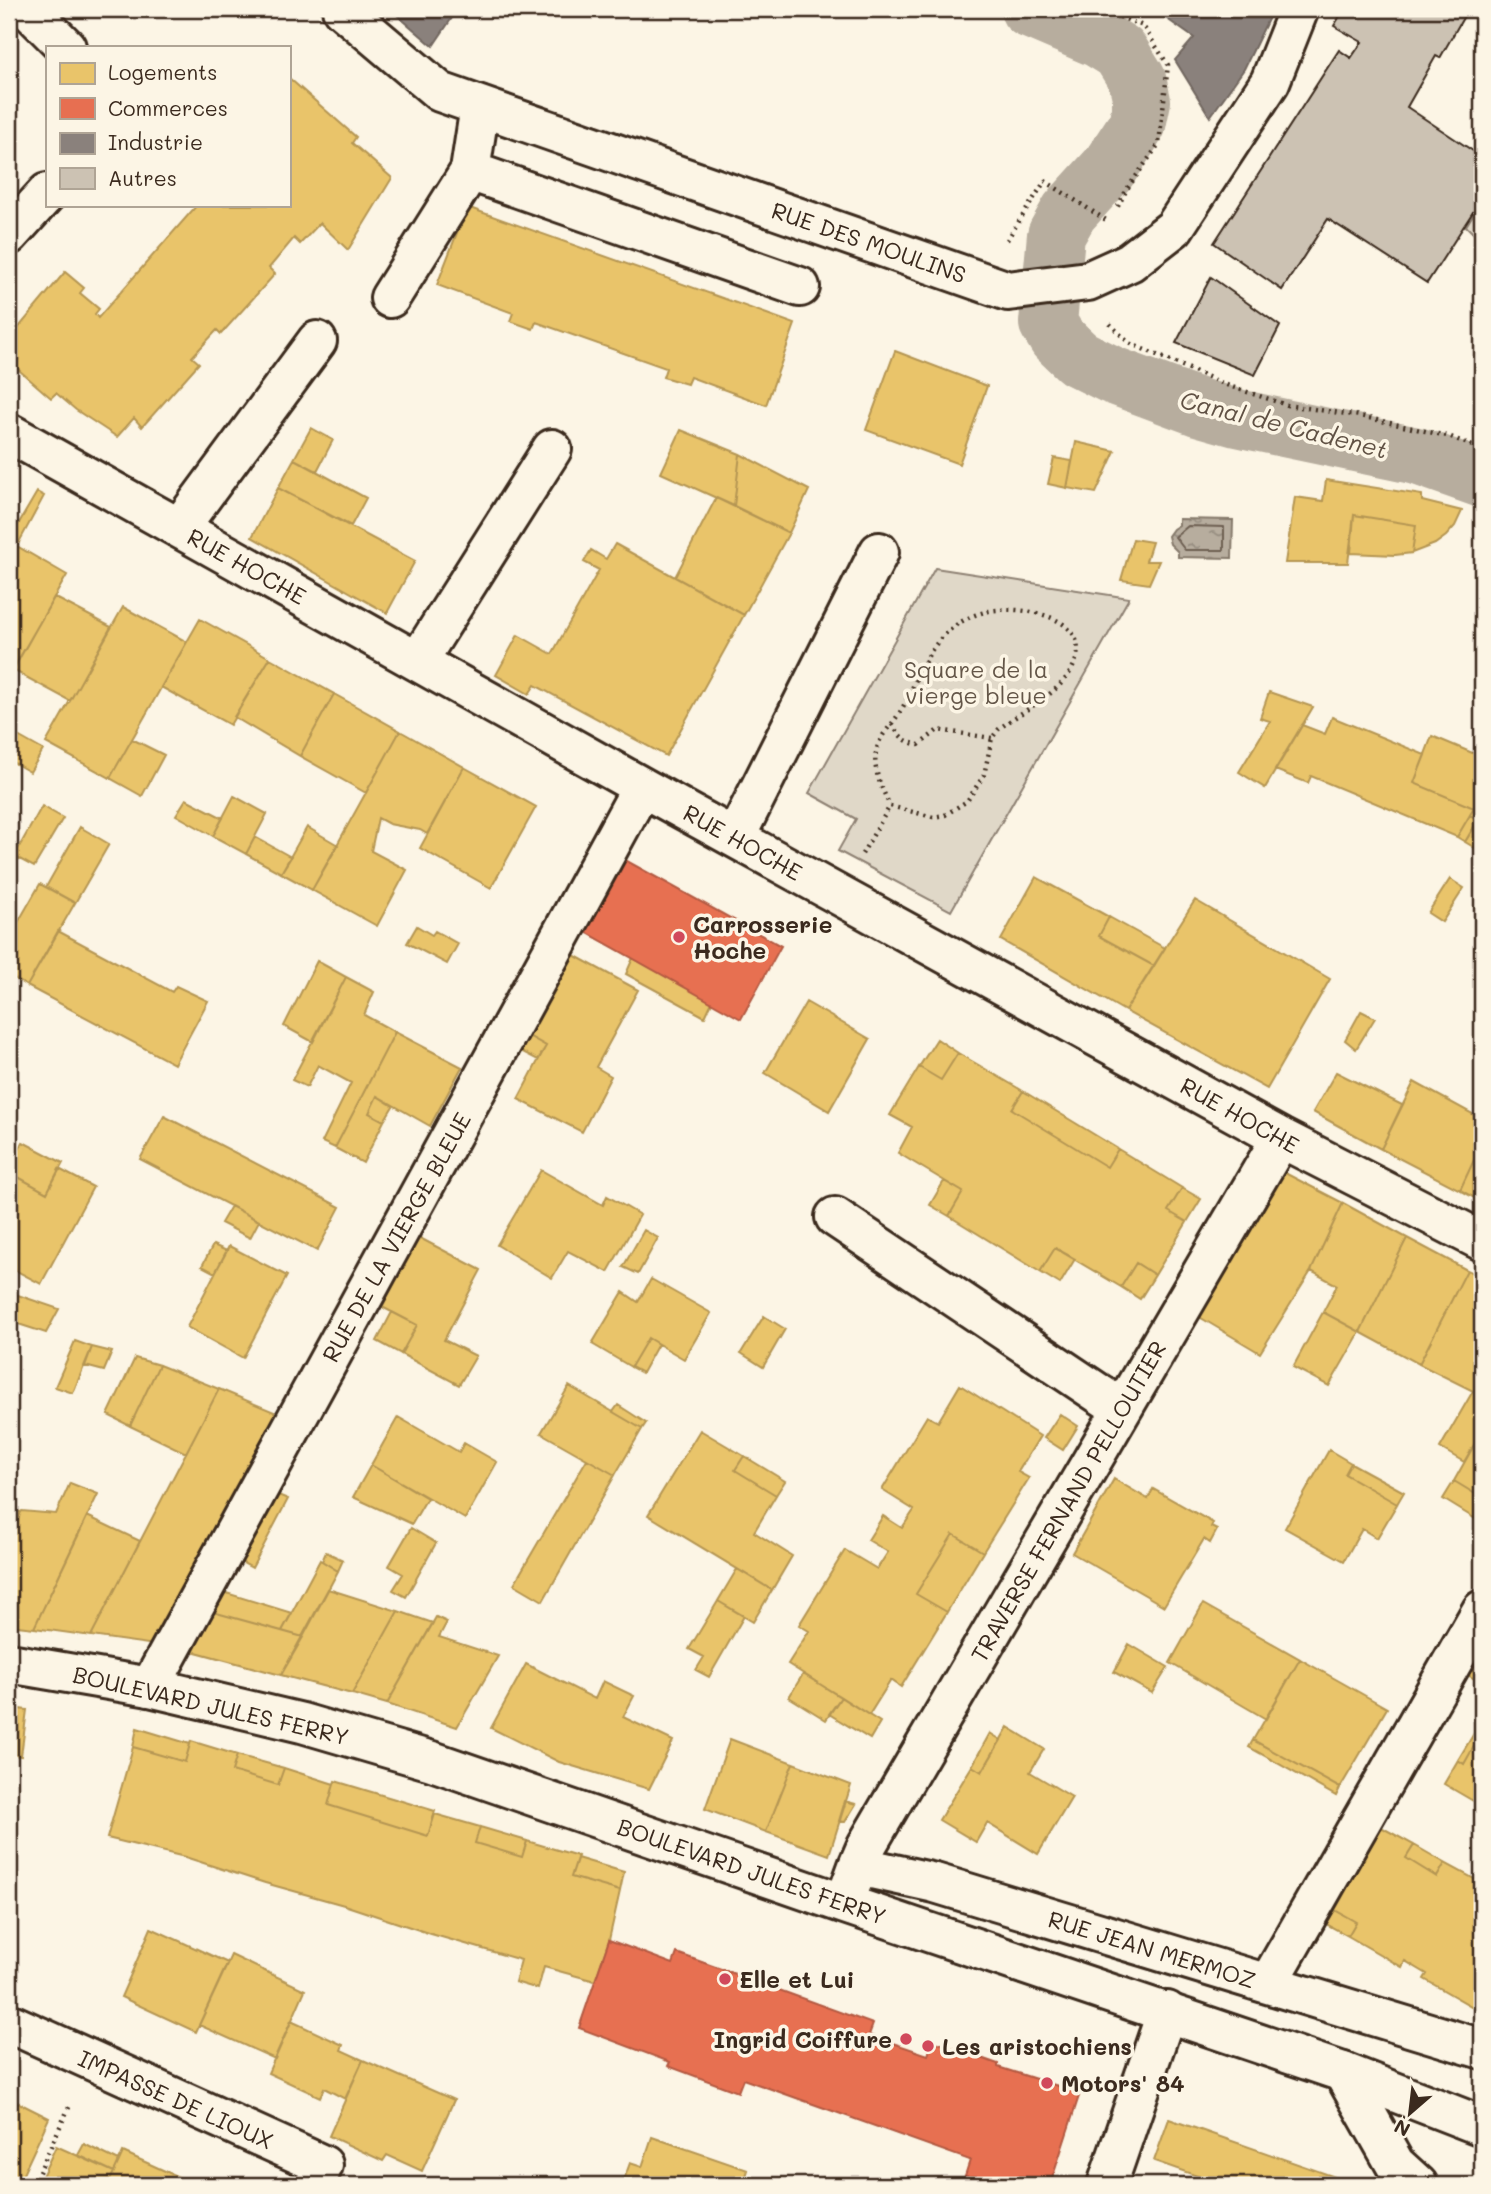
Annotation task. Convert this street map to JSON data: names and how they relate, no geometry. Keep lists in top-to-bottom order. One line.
{"streets":{"street":["RUE DES MOULINS","RUE HOCHE","RUE DE LA VIERGE BLEUE","TRAVERSE FERNAND PELLOUTIER","BOULEVARD JULES FERRY","RUE JEAN MERMOZ","IMPASSE DE LIOUX"]},"crossings":[["RUE HOCHE","RUE DE LA VIERGE BLEUE"],["RUE HOCHE","TRAVERSE FERNAND PELLOUTIER"],["RUE DE LA VIERGE BLEUE","BOULEVARD JULES FERRY"],["TRAVERSE FERNAND PELLOUTIER","RUE JEAN MERMOZ"]],"water":["Canal de Cadenet"],"parks":["Square de la vierge bleue"],"places":["Carrosserie Hoche","Elle et Lui","Ingrid Coiffure","Les aristochiens","Motors' 84"],"legend":["Logements","Commerces","Industrie","Autres"],"north":"bottom left"}
